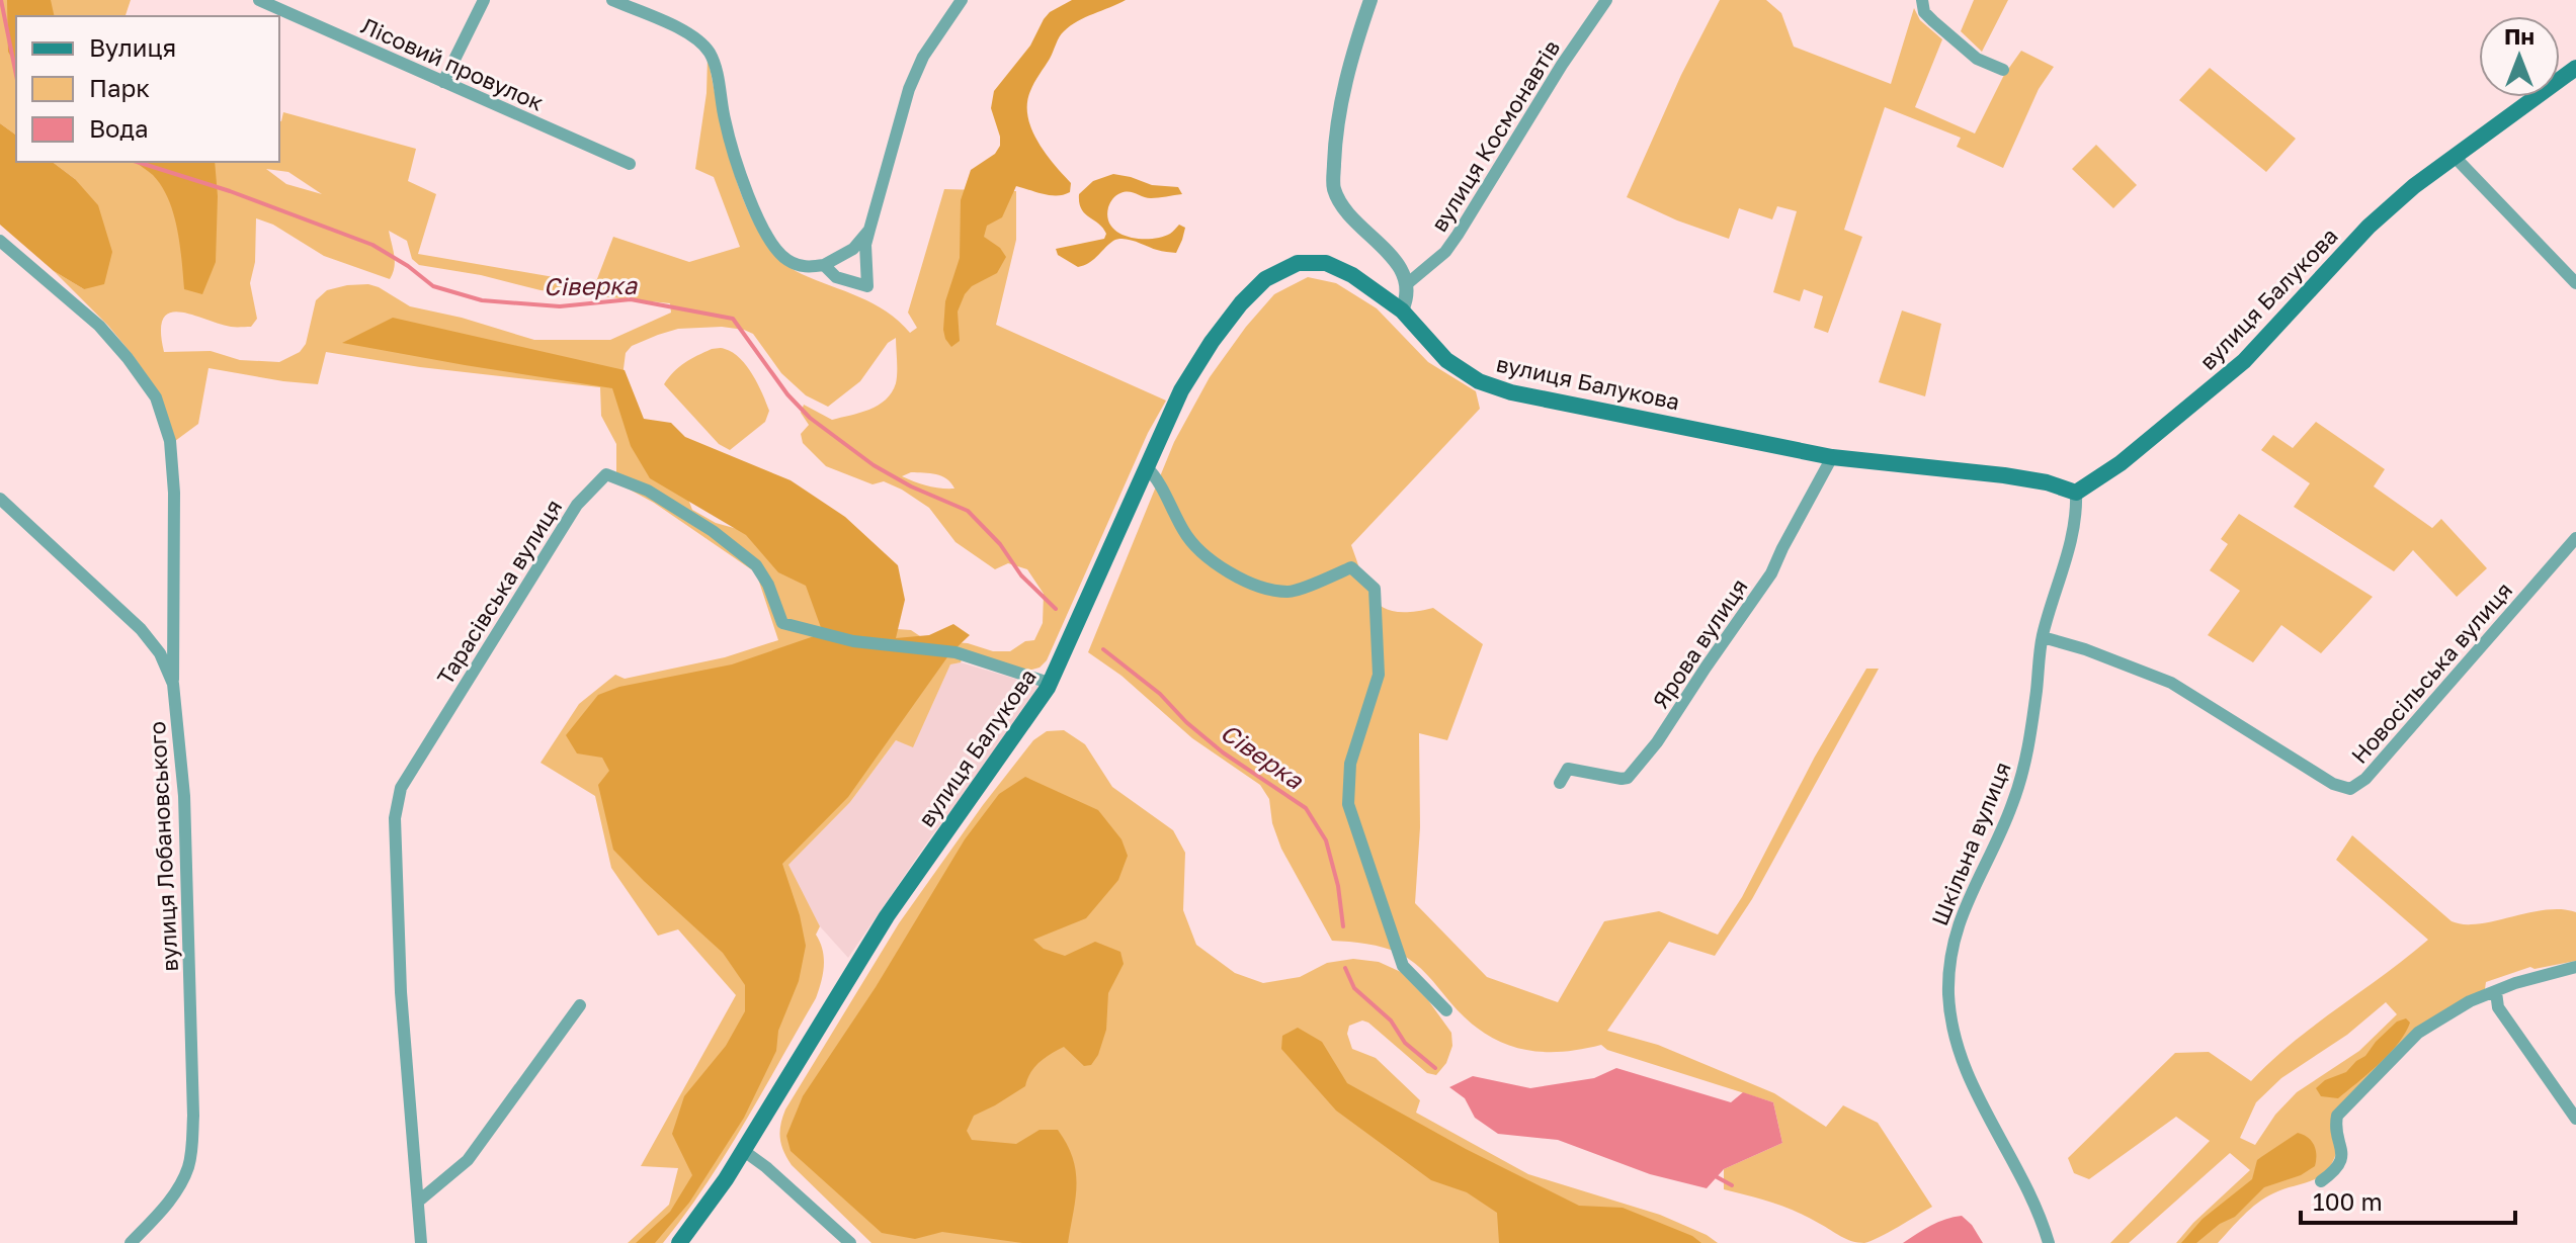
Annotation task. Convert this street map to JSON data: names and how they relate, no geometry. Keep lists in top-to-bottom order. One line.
{"streets":{"main road":["вулиця Балукова"],"street":["Лісовий провулок","вулиця Космонавтів","Тарасівська вулиця","Ярова вулиця","Новосільська вулиця","Шкільна вулиця","вулиця Лобановського"]},"crossings":[["вулиця Балукова","Тарасівська вулиця"],["вулиця Балукова","Ярова вулиця"],["вулиця Балукова","Шкільна вулиця"],["Новосільська вулиця","Шкільна вулиця"]],"water":["Сіверка"],"legend":["Вулиця","Парк","Вода"],"scale_bar":"100 m","north":"top"}
